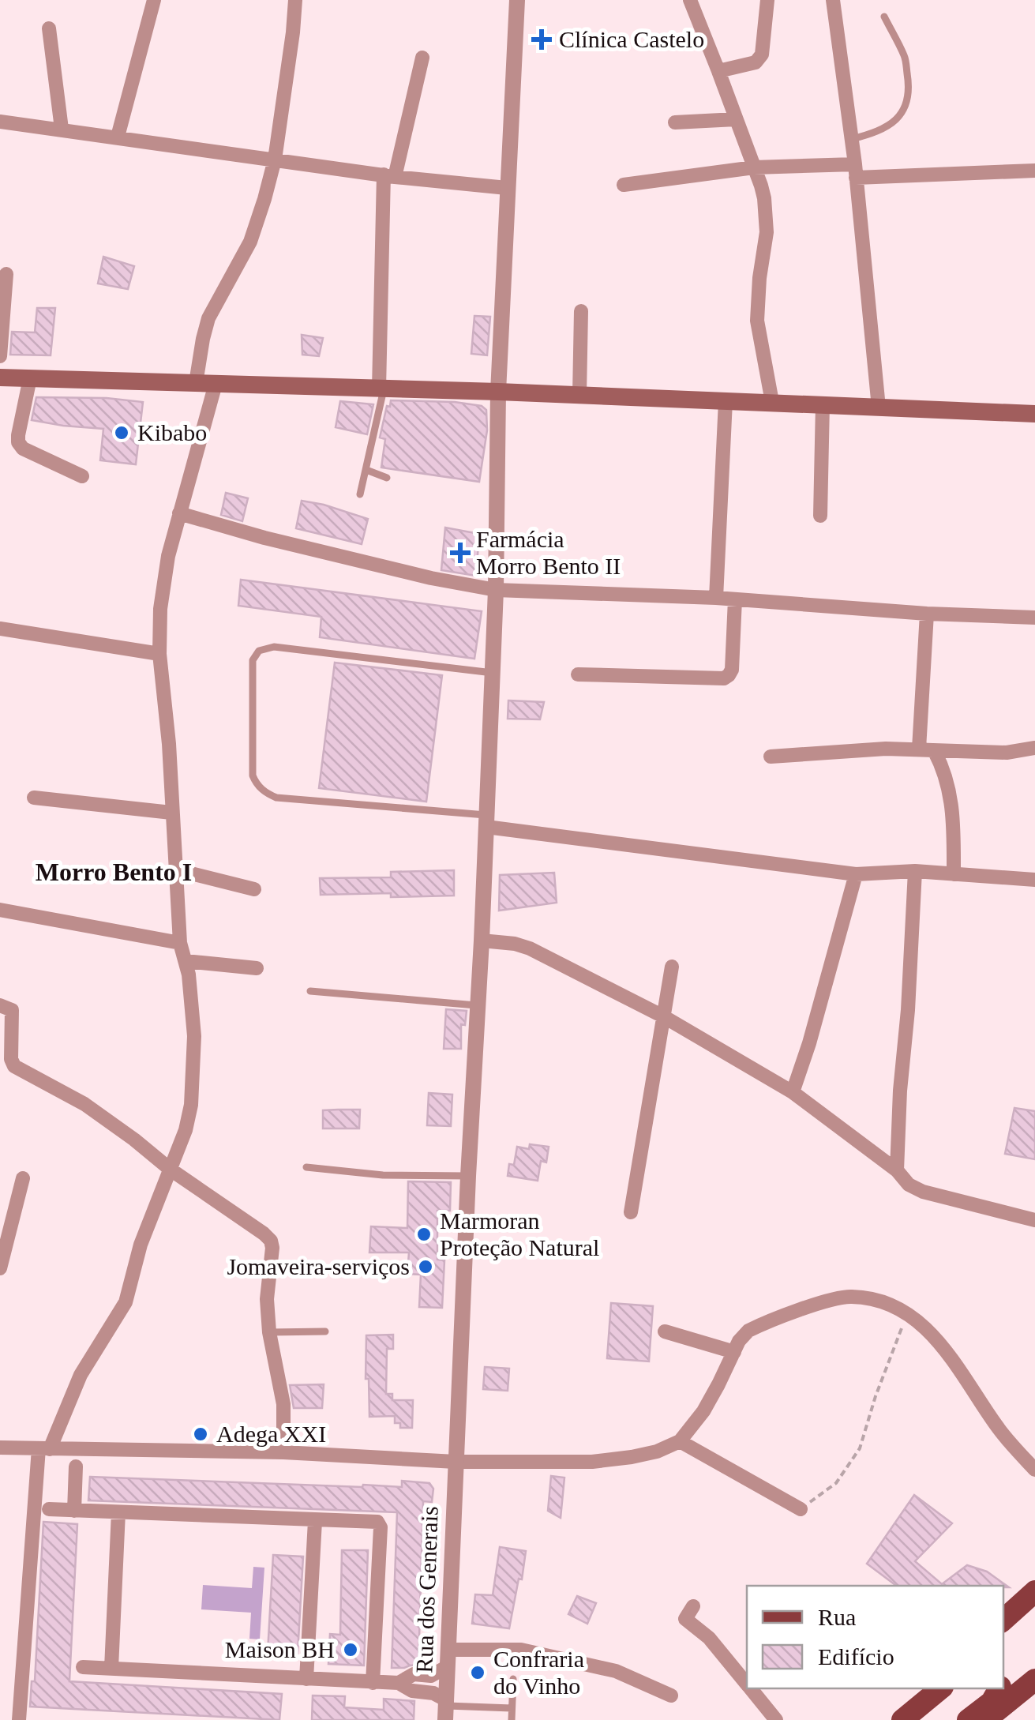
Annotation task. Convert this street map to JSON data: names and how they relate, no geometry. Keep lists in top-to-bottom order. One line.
{"streets":{"street":["Rua dos Generais"]},"districts":["Morro Bento I"],"places":{"health":["Clínica Castelo","Farmácia Morro Bento II"],"other":["Kibabo","Marmoran Proteção Natural","Jomaveira-serviços","Adega XXI","Maison BH","Confraria do Vinho"]},"legend":["Rua","Edifício"]}
